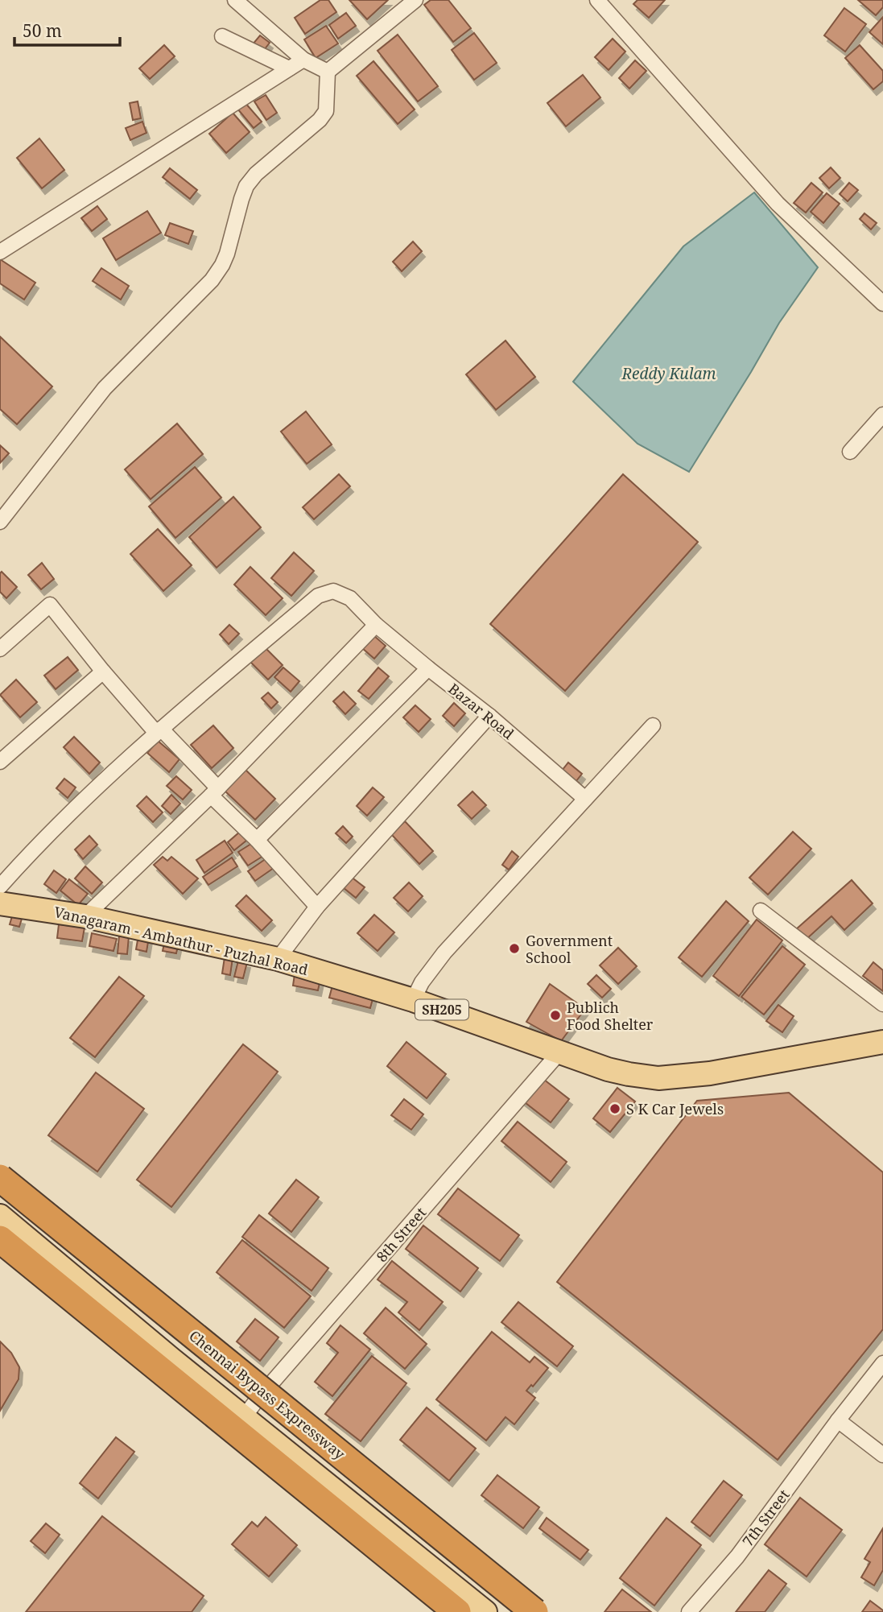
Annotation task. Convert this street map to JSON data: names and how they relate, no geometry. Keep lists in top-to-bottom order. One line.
{"streets":{"highway":["Chennai Bypass Expressway"],"main road":["Vanagaram - Ambathur - Puzhal Road","SH205"],"street":["Bazar Road","8th Street","7th Street"]},"crossings":[["Vanagaram - Ambathur - Puzhal Road","8th Street"]],"water":["Reddy Kulam"],"places":["Government School","Publich Food Shelter","S K Car Jewels"],"scale_bar":"50 m"}
